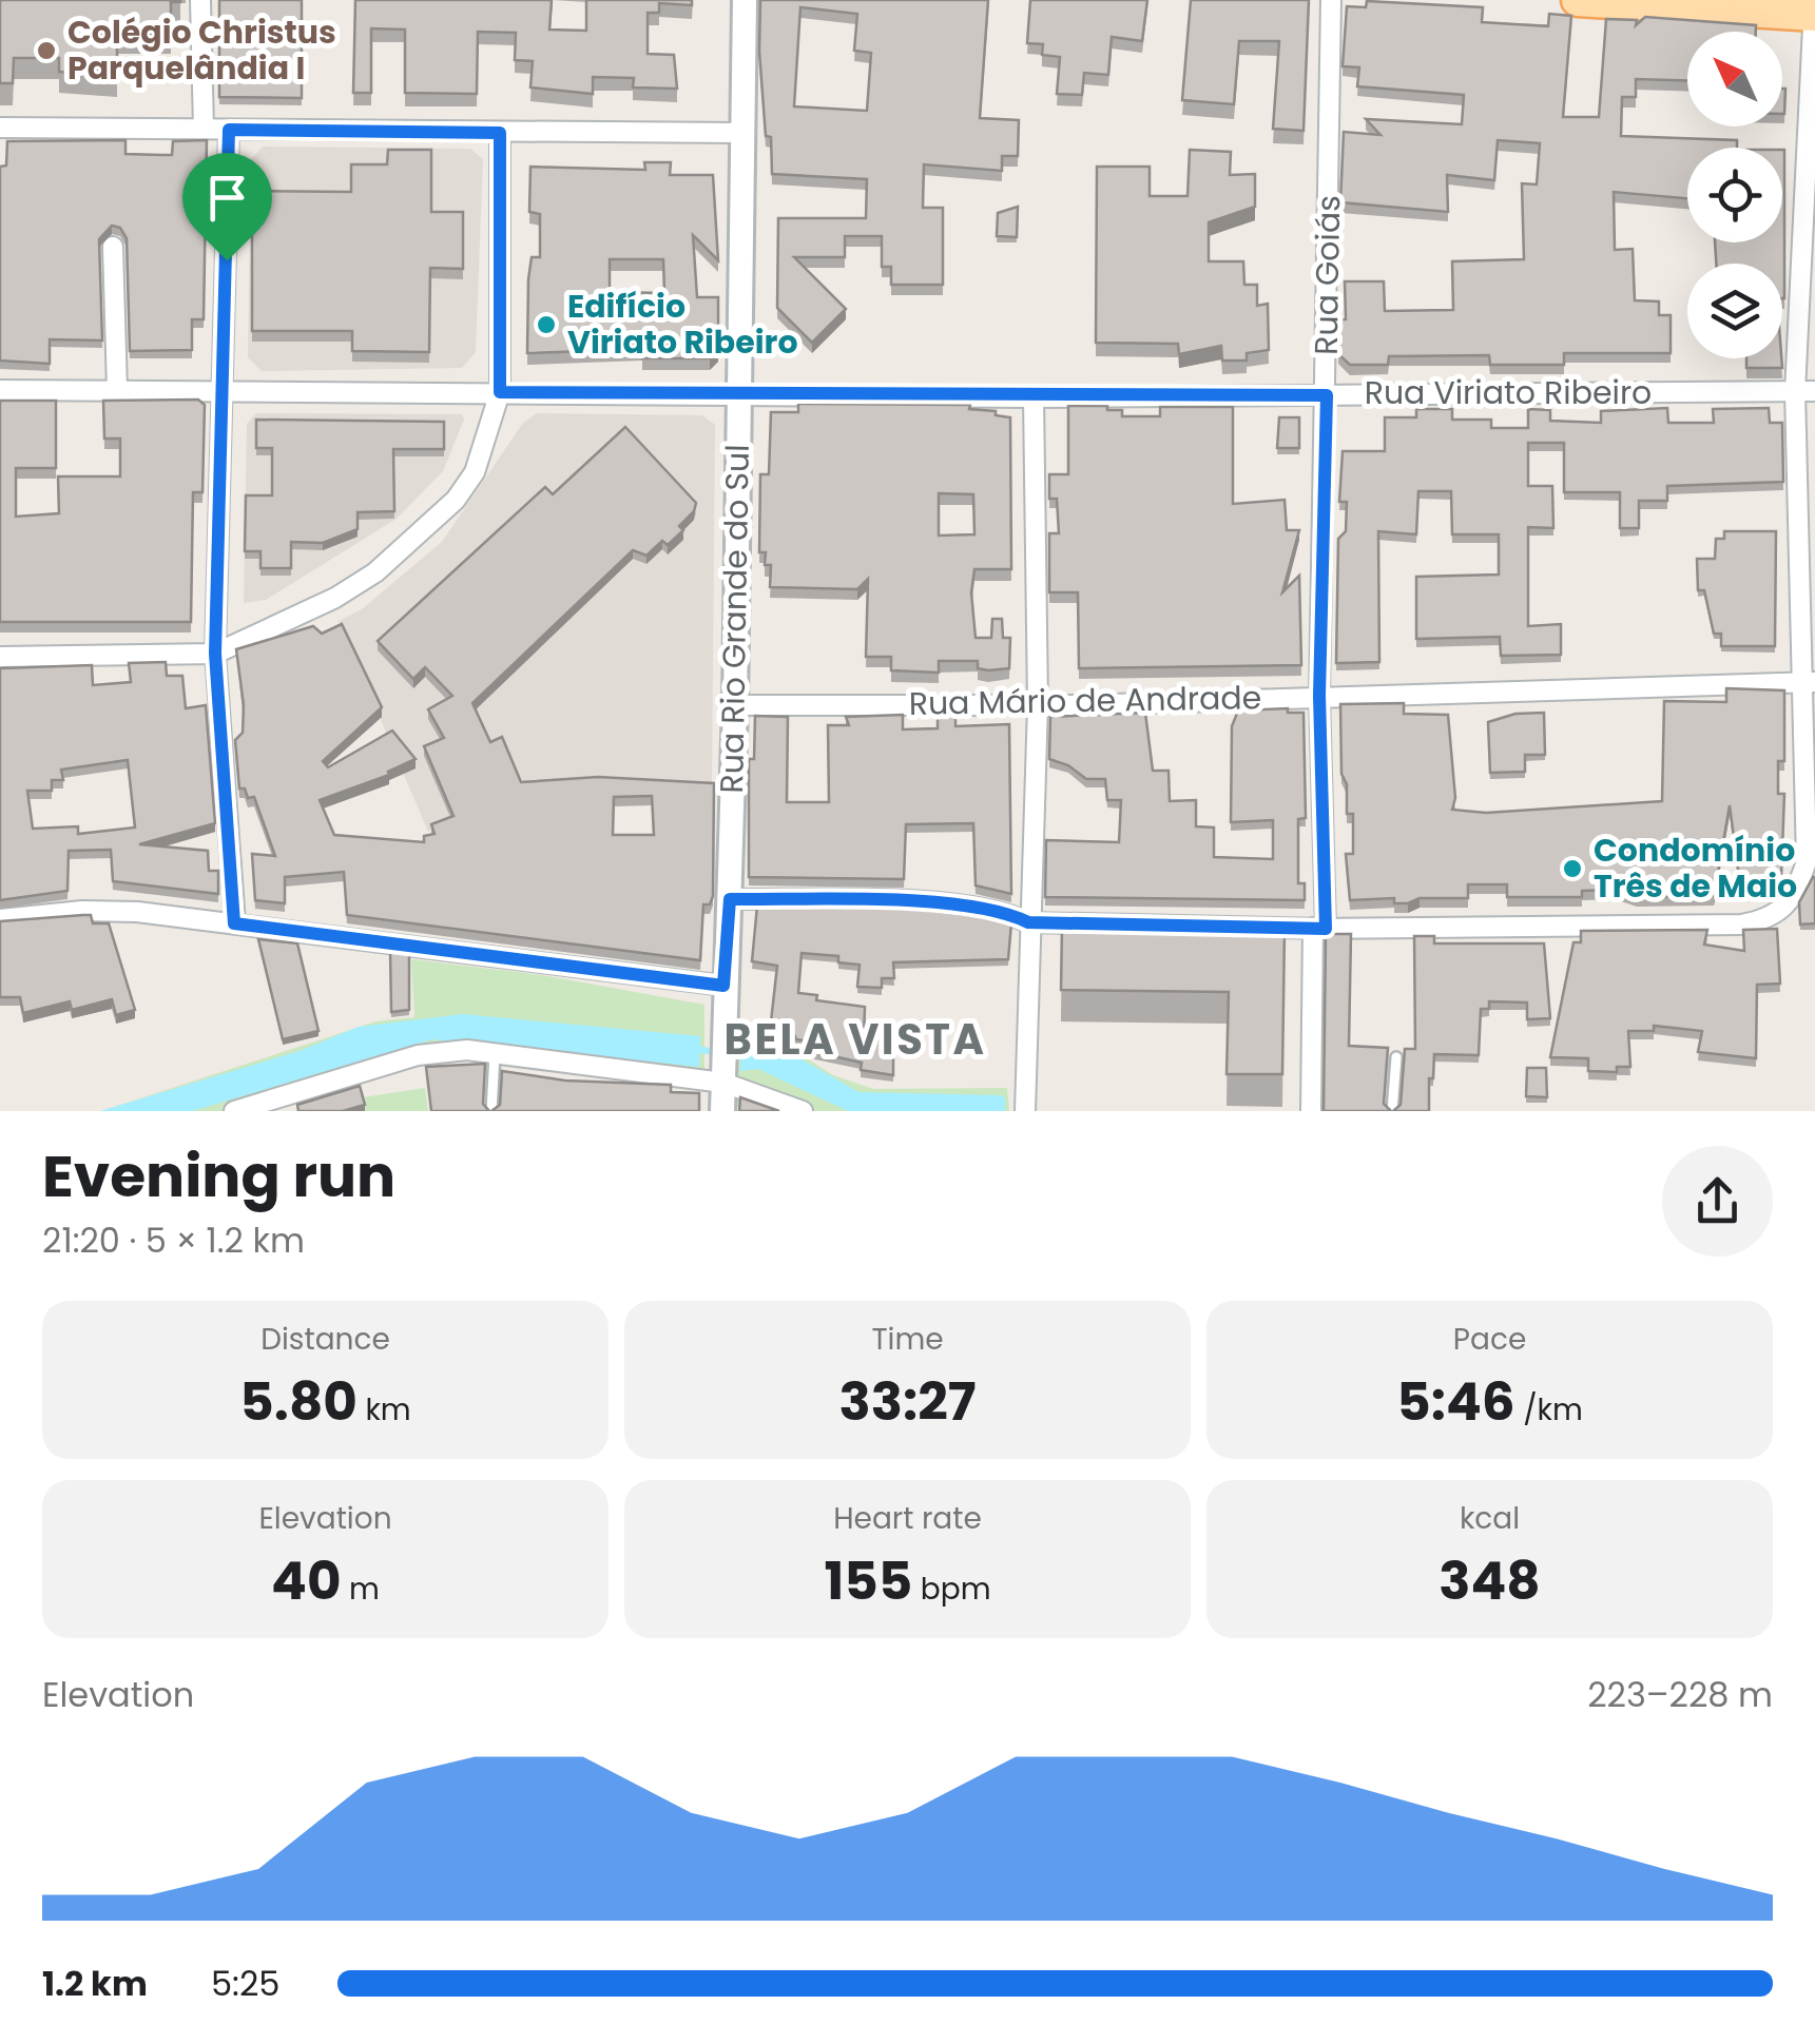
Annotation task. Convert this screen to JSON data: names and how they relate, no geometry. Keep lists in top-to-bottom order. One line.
{"streets":{"street":["Rua Goiás","Rua Viriato Ribeiro","Rua Rio Grande do Sul","Rua Mário de Andrade"]},"crossings":[["Rua Goiás","Rua Viriato Ribeiro"],["Rua Goiás","Rua Mário de Andrade"],["Rua Viriato Ribeiro","Rua Rio Grande do Sul"],["Rua Rio Grande do Sul","Rua Mário de Andrade"]],"districts":["BELA VISTA"],"places":["Colégio Christus Parquelândia I","Edifício Viriato Ribeiro","Condomínio Três de Maio"],"north":"top left","page":{"heading":["Evening run","21:20 · 5 × 1.2 km"],"stats":[["Distance","5.80 km"],["Time","33:27"],["Pace","5:46 /km"],["Elevation","40 m"],["Heart rate","155 bpm"],["kcal","348"]],"chart":["Elevation","223–228 m"],"list":[{"name":"1.2 km","note":"5:25"}]}}
